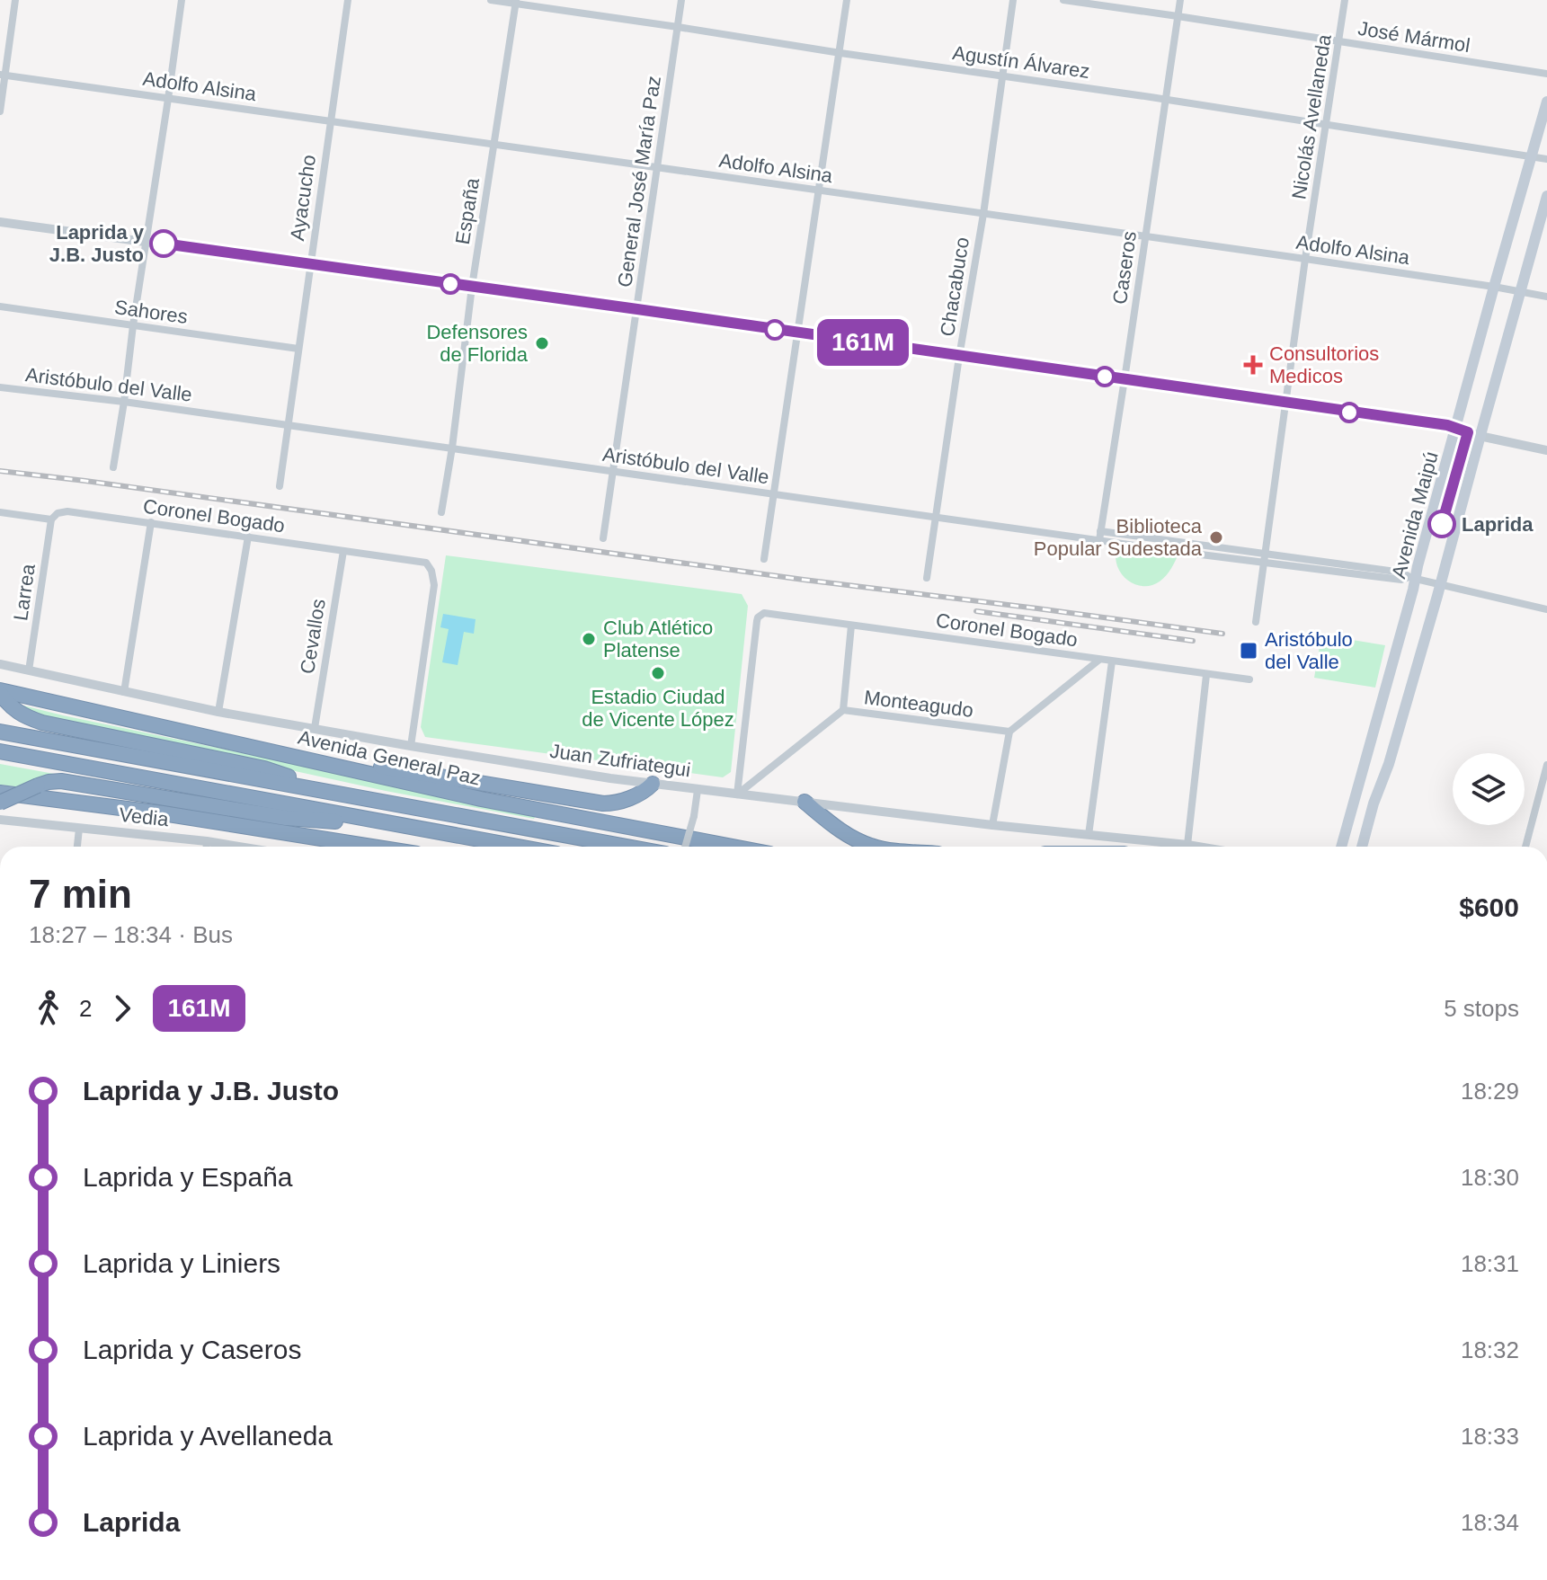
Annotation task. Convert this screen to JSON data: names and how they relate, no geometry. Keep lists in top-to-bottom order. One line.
{"streets":{"highway":["Avenida General Paz"],"main road":["Avenida Maipú"],"street":["José Mármol","Agustín Álvarez","Adolfo Alsina","Nicolás Avellaneda","General José María Paz","Ayacucho","España","Caseros","Chacabuco","Sahores","Aristóbulo del Valle","Coronel Bogado","Larrea","Cevallos","Monteagudo","Juan Zufriategui","Vedia"]},"crossings":[["José Mármol","Nicolás Avellaneda"],["José Mármol","Caseros"],["Agustín Álvarez","Nicolás Avellaneda"],["Agustín Álvarez","General José María Paz"],["Agustín Álvarez","España"],["Agustín Álvarez","Caseros"],["Agustín Álvarez","Chacabuco"],["Agustín Álvarez","Avenida Maipú"],["Adolfo Alsina","Nicolás Avellaneda"],["Adolfo Alsina","General José María Paz"],["Adolfo Alsina","Ayacucho"],["Adolfo Alsina","España"],["Adolfo Alsina","Caseros"],["Adolfo Alsina","Chacabuco"],["Adolfo Alsina","Avenida Maipú"],["Nicolás Avellaneda","Aristóbulo del Valle"],["General José María Paz","Aristóbulo del Valle"],["Ayacucho","Sahores"],["Ayacucho","Aristóbulo del Valle"],["España","Aristóbulo del Valle"],["Caseros","Aristóbulo del Valle"],["Chacabuco","Aristóbulo del Valle"],["Aristóbulo del Valle","Avenida Maipú"],["Coronel Bogado","Larrea"],["Coronel Bogado","Cevallos"],["Coronel Bogado","Monteagudo"],["Coronel Bogado","Juan Zufriategui"],["Larrea","Juan Zufriategui"],["Cevallos","Juan Zufriategui"],["Monteagudo","Juan Zufriategui"]],"places":{"other":["Laprida y J.B. Justo","Defensores de Florida","Laprida","Biblioteca Popular Sudestada","Club Atlético Platense","Estadio Ciudad de Vicente López"],"health":["Consultorios Medicos"],"transit":["Aristóbulo del Valle"]},"lines":["bus line 161M"],"page":{"on_map":"161M","heading":["7 min","18:27 – 18:34 · Bus","$600"],"legs":["2","161M","5 stops"],"list":[{"name":"Laprida y J.B. Justo","value":"18:29"},{"name":"Laprida y España","value":"18:30"},{"name":"Laprida y Liniers","value":"18:31"},{"name":"Laprida y Caseros","value":"18:32"},{"name":"Laprida y Avellaneda","value":"18:33"},{"name":"Laprida","value":"18:34"}]}}
